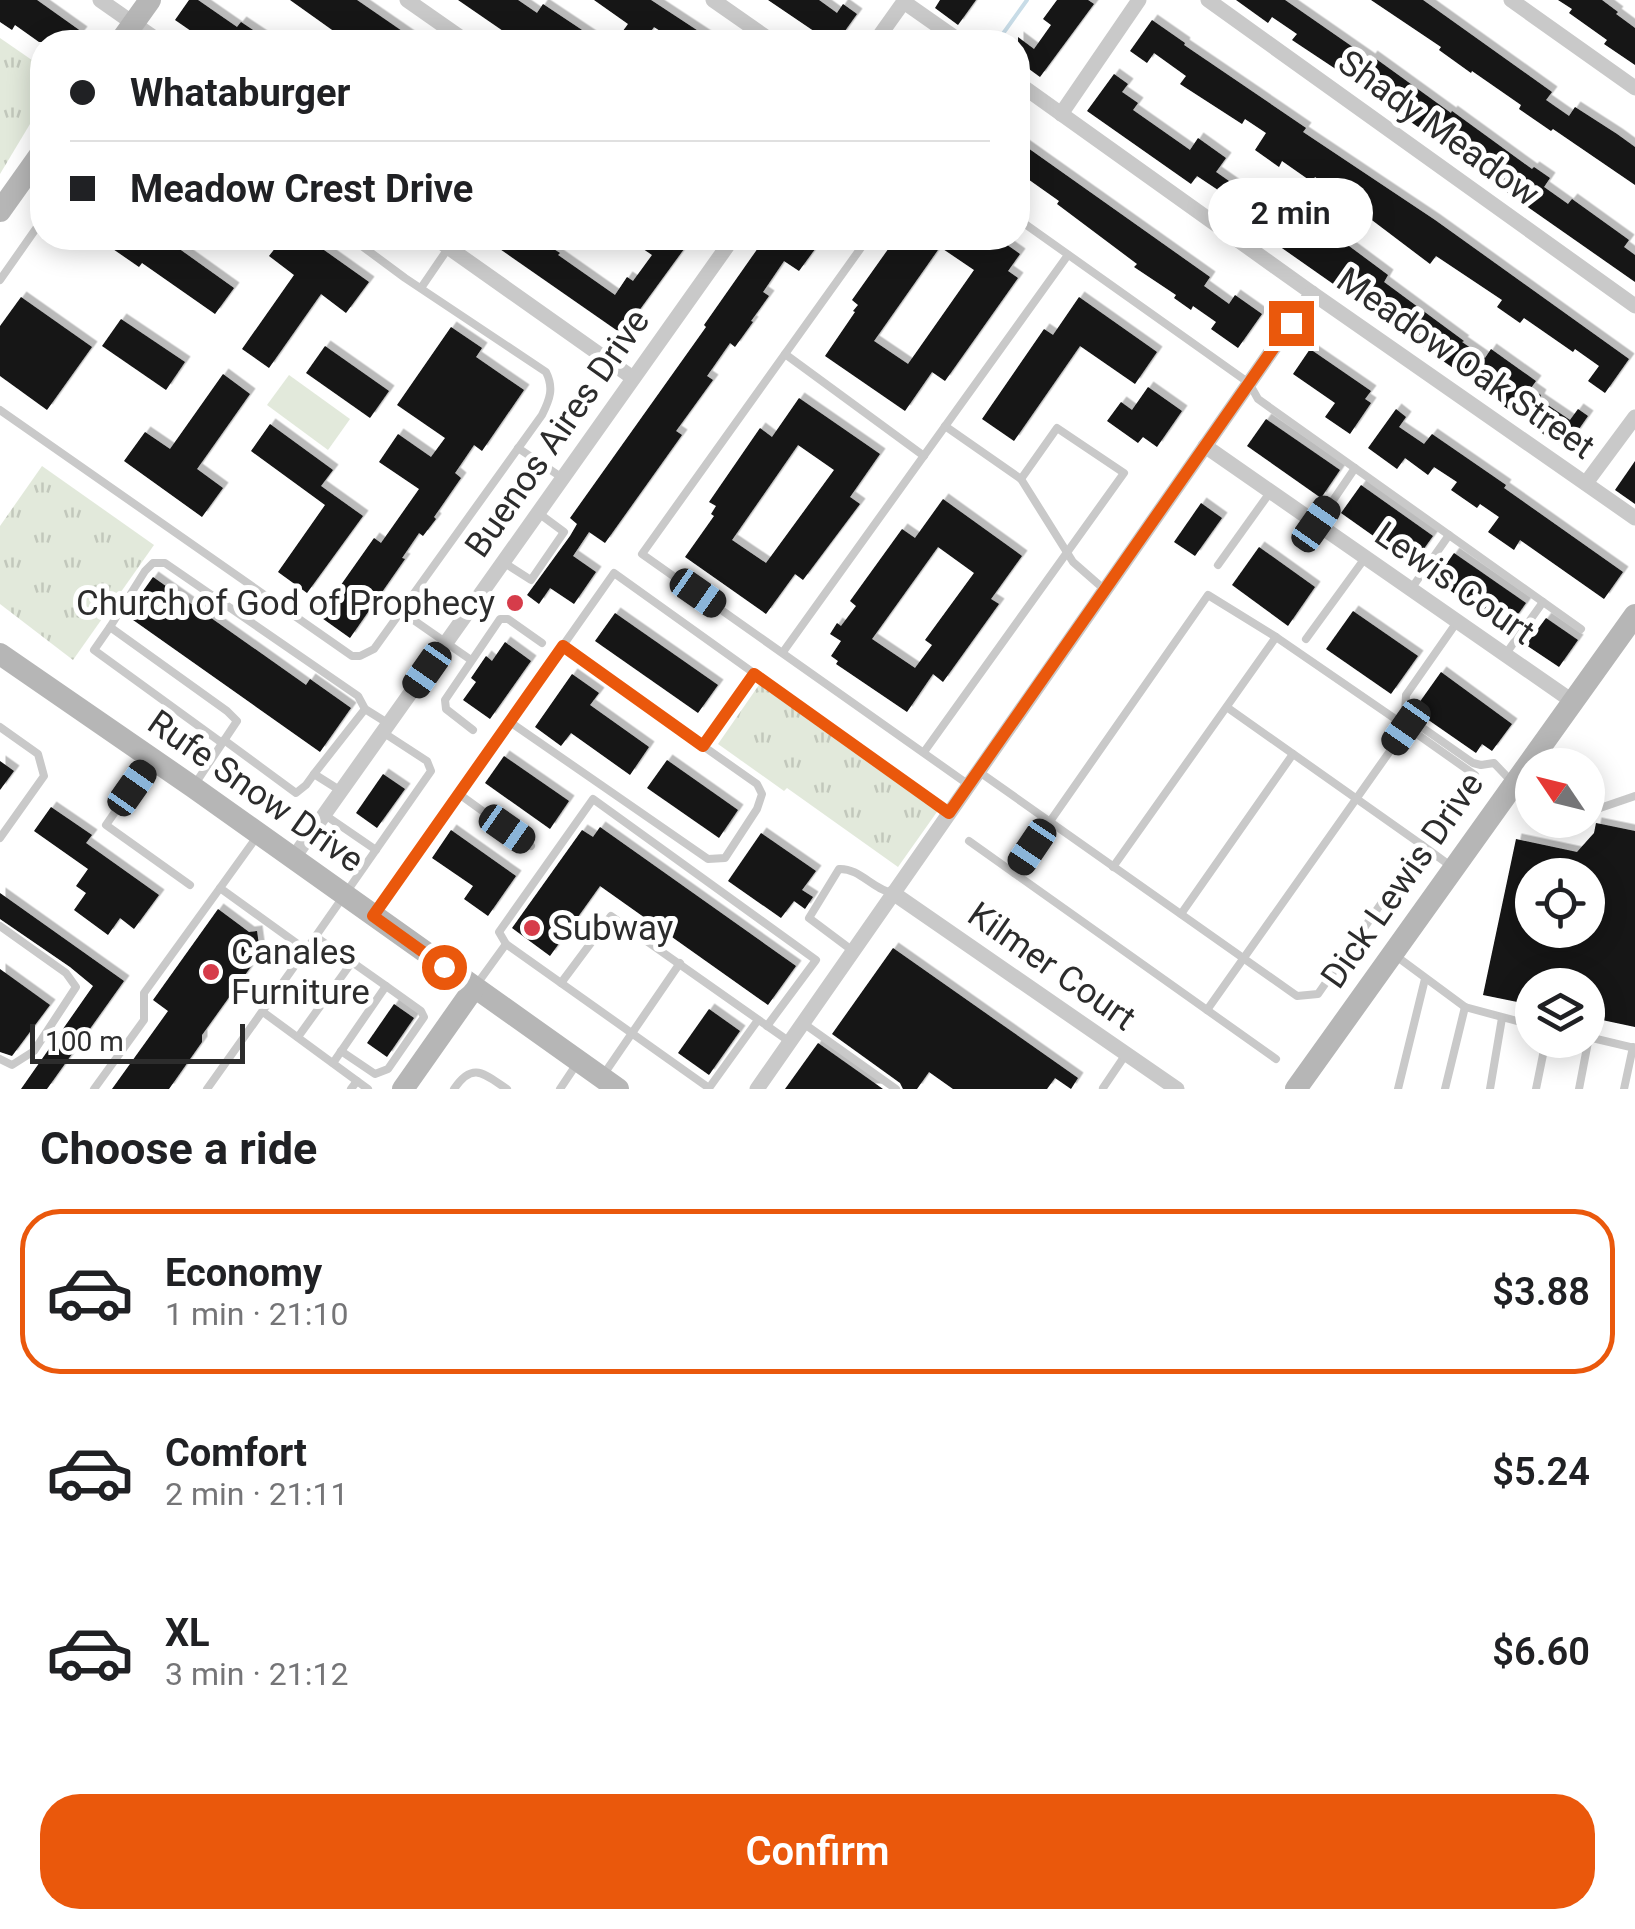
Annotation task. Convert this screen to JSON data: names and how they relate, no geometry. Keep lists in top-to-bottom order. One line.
{"streets":{"street":["Shady Meadow","Meadow Oak Street","Buenos Aires Drive","Lewis Court","Rufe Snow Drive","Dick Lewis Drive","Kilmer Court"]},"crossings":[["Buenos Aires Drive","Rufe Snow Drive"],["Lewis Court","Dick Lewis Drive"]],"places":["Church of God of Prophecy","Subway","Canales Furniture"],"scale_bar":"100 m","north":"top left","page":{"banner":["Whataburger","Meadow Crest Drive"],"bubble":"2 min","scale":"100 m","heading":"Choose a ride","list":[{"name":"Economy","note":"1 min · 21:10","value":"$3.88"},{"name":"Comfort","note":"2 min · 21:11","value":"$5.24"},{"name":"XL","note":"3 min · 21:12","value":"$6.60"}],"buttons":"Confirm"}}
